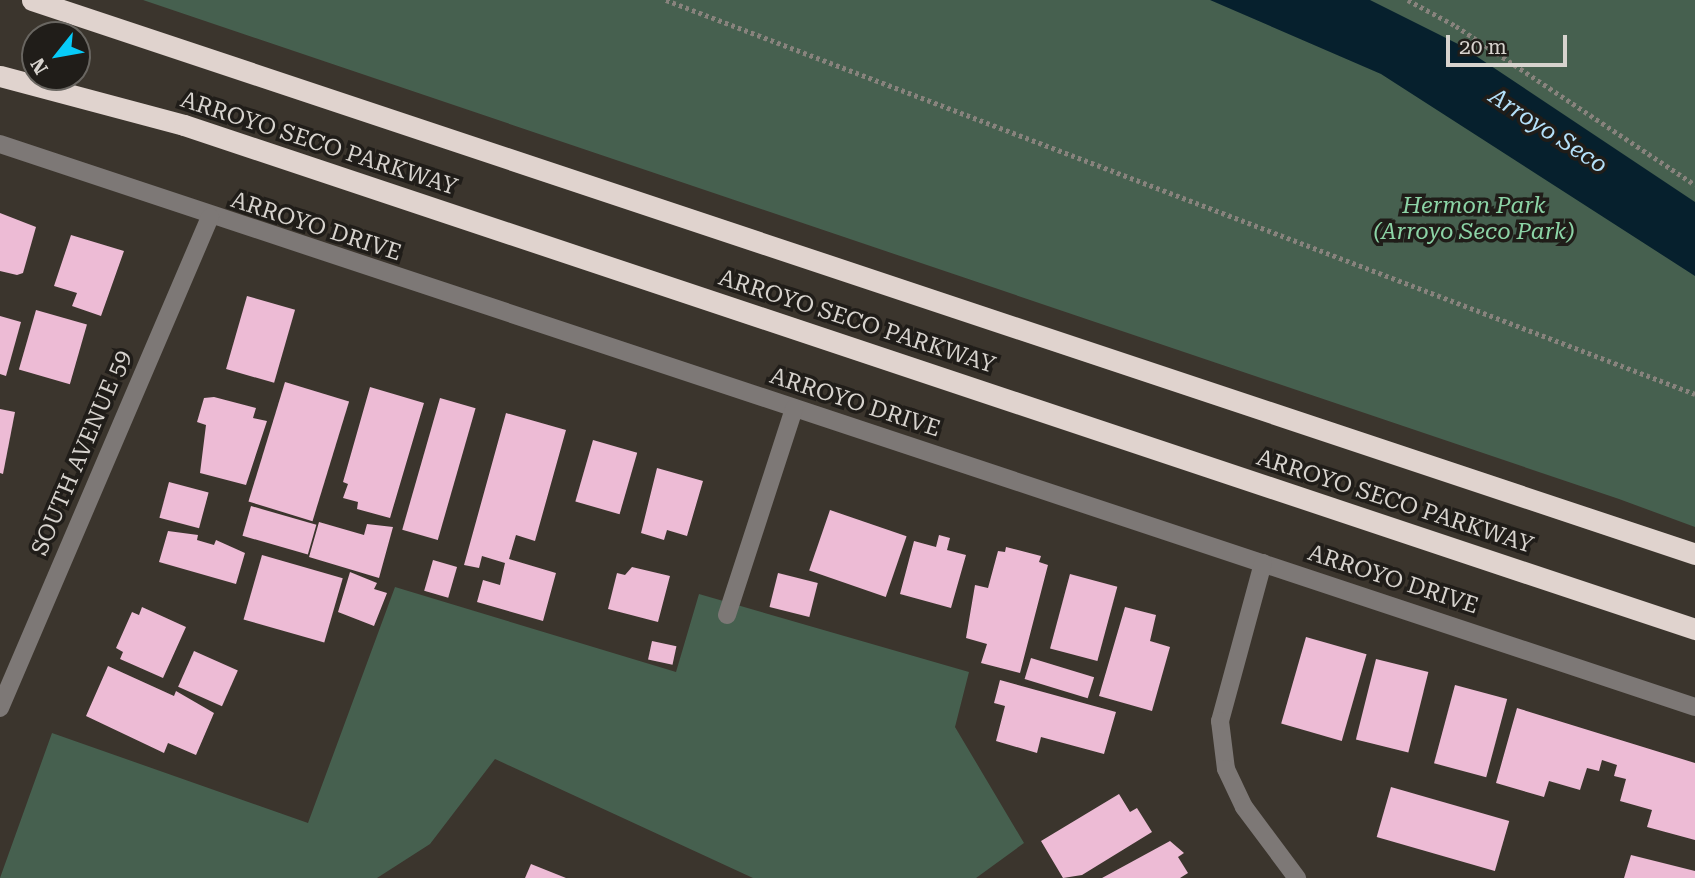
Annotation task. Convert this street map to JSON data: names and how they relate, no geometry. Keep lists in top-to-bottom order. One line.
{"streets":{"highway":["ARROYO SECO PARKWAY"],"street":["ARROYO DRIVE","SOUTH AVENUE 59"]},"crossings":[["ARROYO DRIVE","SOUTH AVENUE 59"]],"water":["Arroyo Seco"],"parks":["Hermon Park (Arroyo Seco Park)"],"scale_bar":"20 m","north":"bottom left"}
